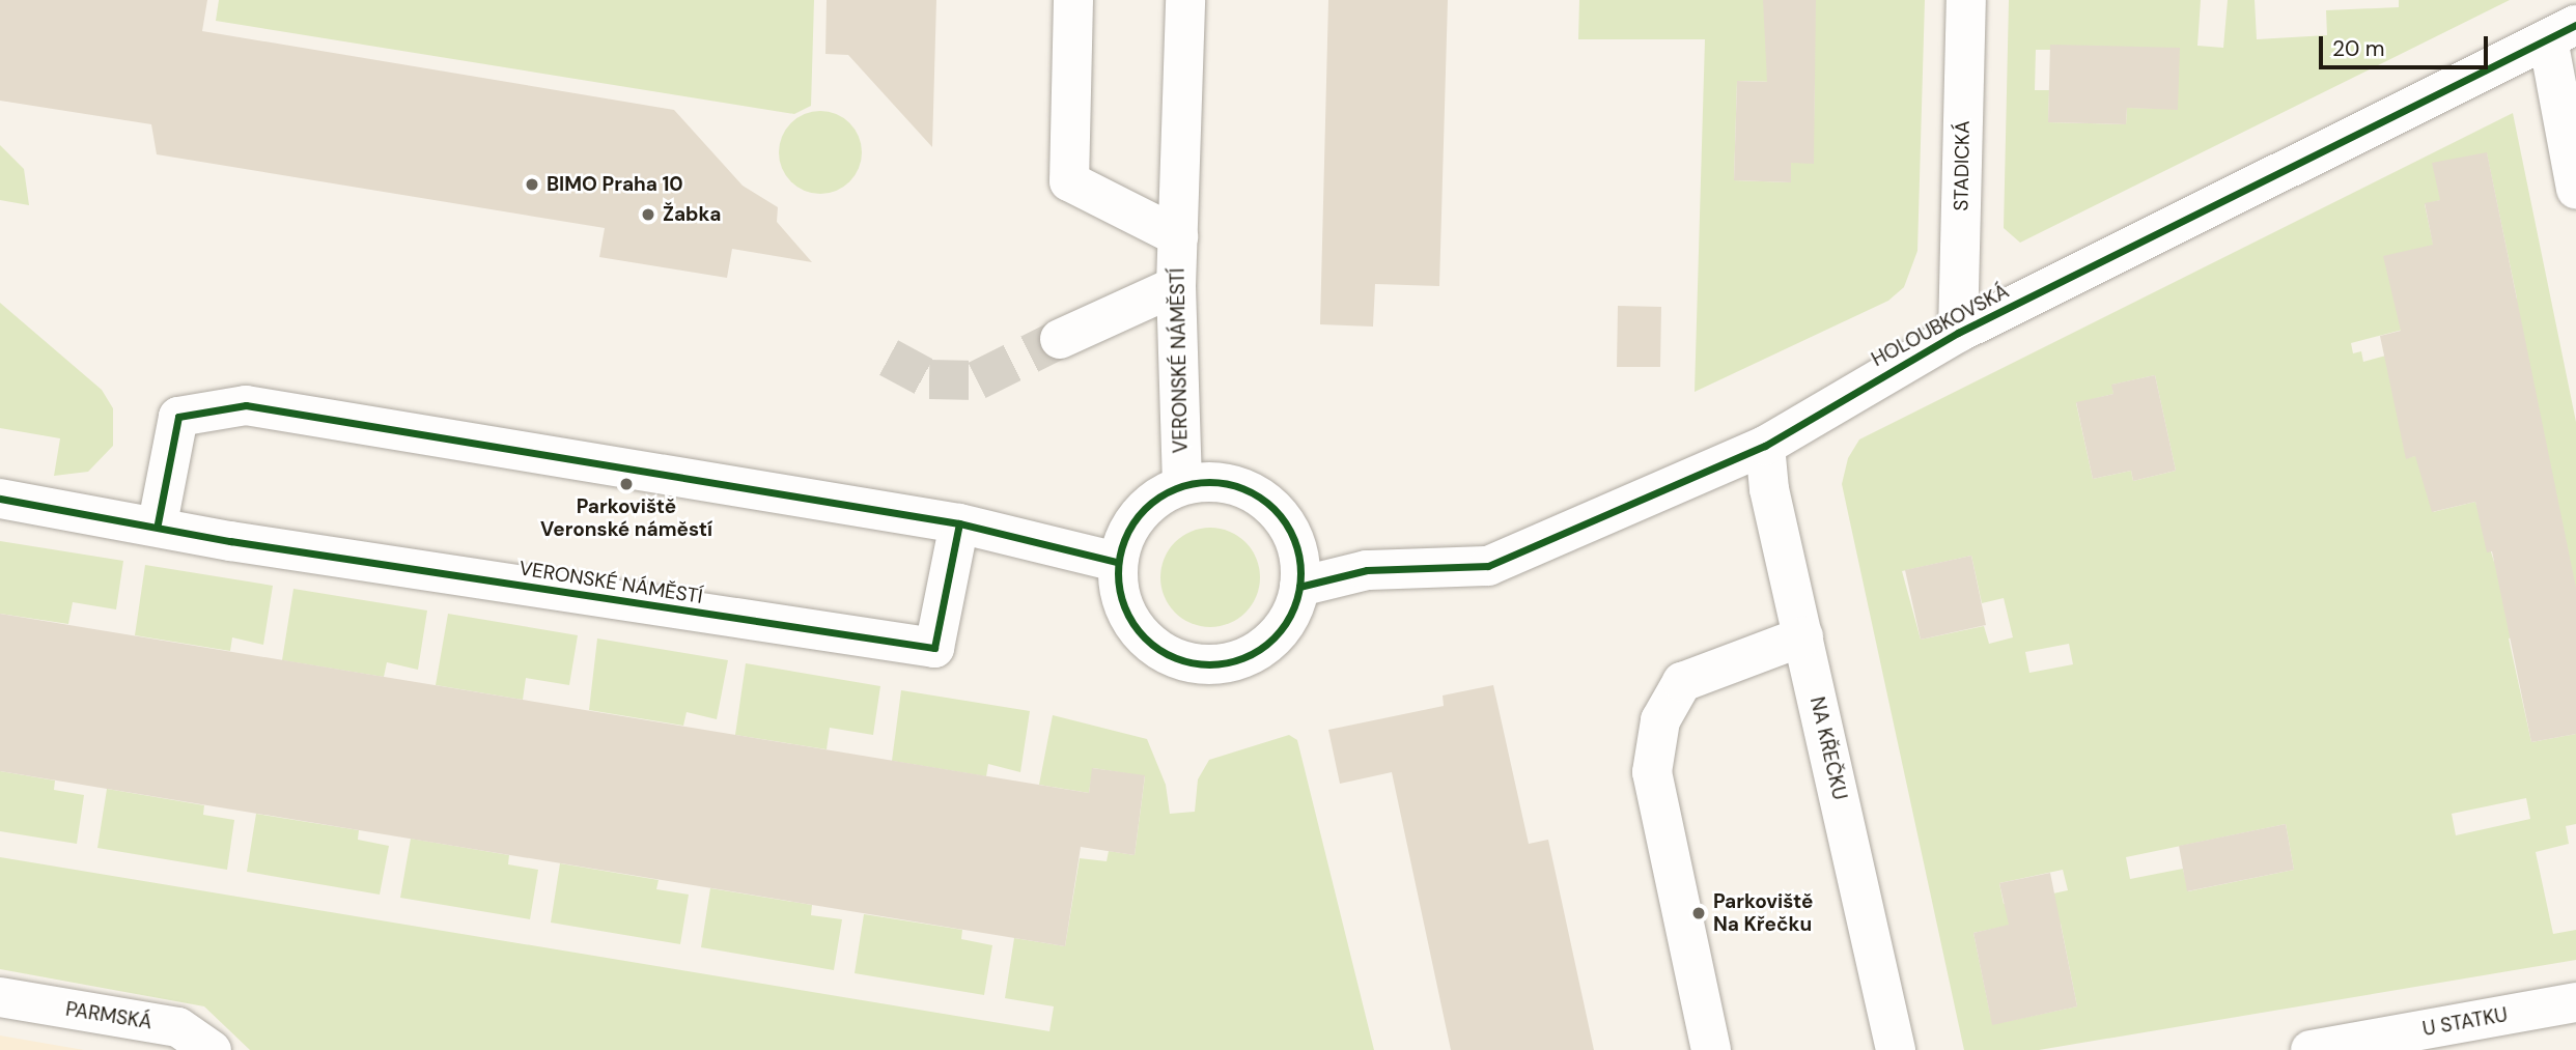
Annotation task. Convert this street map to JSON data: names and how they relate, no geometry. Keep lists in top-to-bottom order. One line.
{"streets":{"street":["STADICKÁ","HOLOUBKOVSKÁ","VERONSKÉ NÁMĚSTÍ","NA KŘEČKU","PARMSKÁ","U STATKU"]},"crossings":[["STADICKÁ","HOLOUBKOVSKÁ"],["HOLOUBKOVSKÁ","VERONSKÉ NÁMĚSTÍ"],["HOLOUBKOVSKÁ","NA KŘEČKU"]],"places":["BIMO Praha 10","Žabka","Parkoviště Veronské náměstí","Parkoviště Na Křečku"],"scale_bar":"20 m"}
